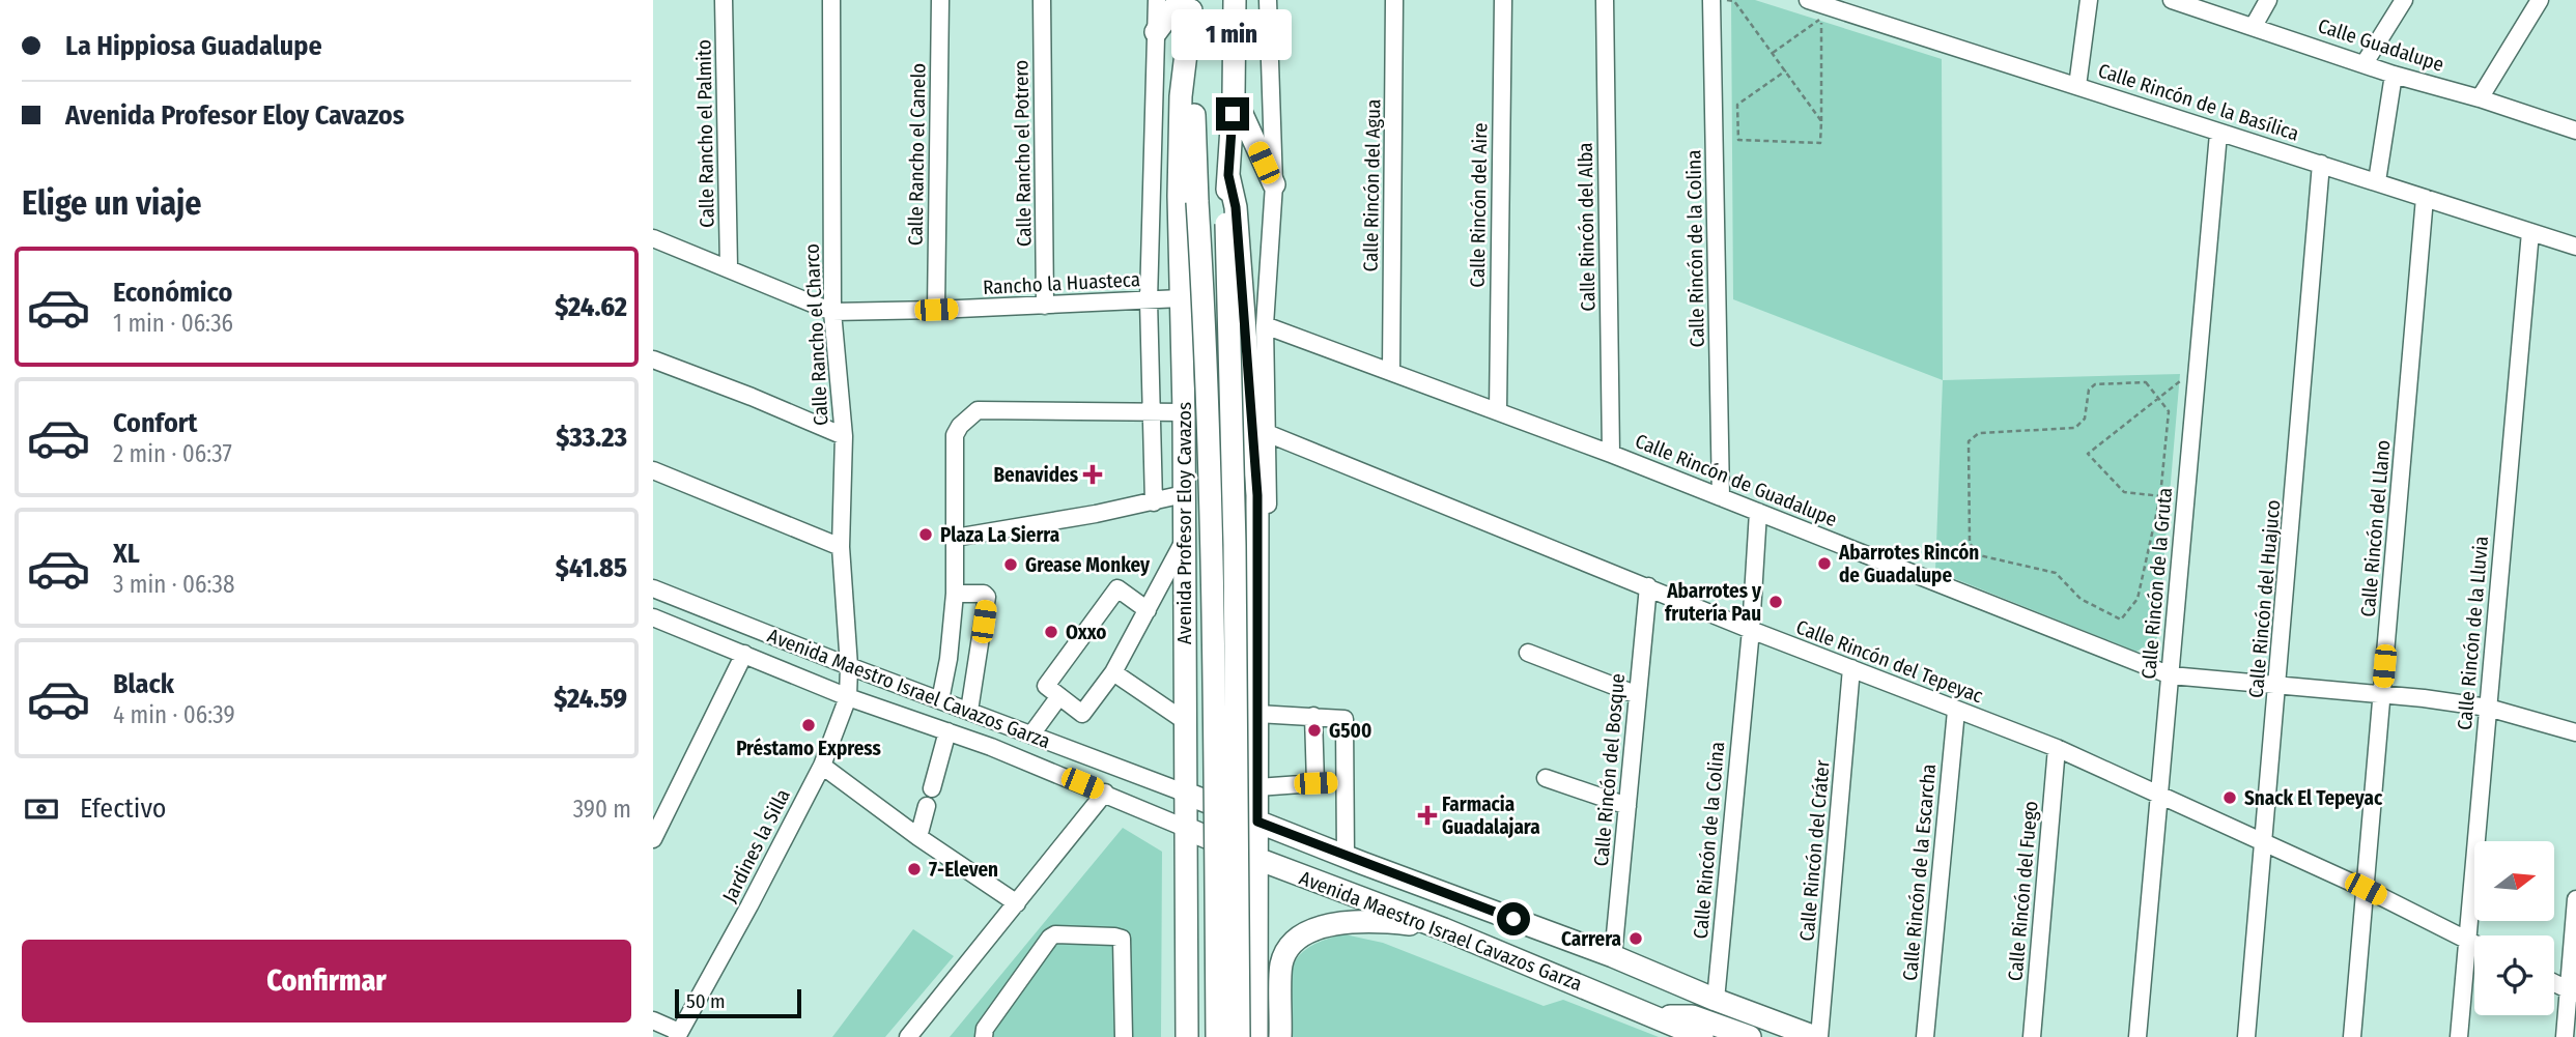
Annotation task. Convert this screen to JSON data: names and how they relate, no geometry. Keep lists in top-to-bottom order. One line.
{"streets":{"main road":["Avenida Profesor Eloy Cavazos","Avenida Maestro Israel Cavazos Garza"],"street":["Calle Guadalupe","Calle Rincón de la Basílica","Calle Rancho el Palmito","Calle Rancho el Potrero","Calle Rancho el Canelo","Calle Rincón del Agua","Calle Rincón del Aire","Calle Rincón del Alba","Calle Rincón de la Colina","Rancho la Huasteca","Calle Rancho el Charco","Calle Rincón de Guadalupe","Calle Rincón del Llano","Calle Rincón de la Gruta","Calle Rincón del Huajuco","Calle Rincón de la Lluvia","Calle Rincón del Tepeyac","Calle Rincón del Bosque","Jardines la Silla","Calle Rincón del Cráter","Calle Rincón de la Escarcha","Calle Rincón del Fuego"]},"crossings":[["Calle Rincón de la Basílica","Calle Rincón del Llano"],["Calle Rincón de la Basílica","Calle Rincón de la Gruta"],["Calle Rincón de la Basílica","Calle Rincón del Huajuco"],["Calle Rincón de la Basílica","Calle Rincón de la Lluvia"],["Calle Rancho el Palmito","Rancho la Huasteca"],["Calle Rancho el Potrero","Rancho la Huasteca"],["Calle Rancho el Canelo","Rancho la Huasteca"],["Calle Rincón del Agua","Calle Rincón de Guadalupe"],["Calle Rincón del Aire","Calle Rincón de Guadalupe"],["Calle Rincón del Alba","Calle Rincón de Guadalupe"],["Calle Rincón de la Colina","Calle Rincón de Guadalupe"],["Calle Rincón de la Colina","Calle Rincón del Tepeyac"],["Calle Rincón de la Colina","Avenida Maestro Israel Cavazos Garza"],["Rancho la Huasteca","Calle Rancho el Charco"],["Rancho la Huasteca","Avenida Profesor Eloy Cavazos"],["Calle Rancho el Charco","Avenida Maestro Israel Cavazos Garza"],["Calle Rancho el Charco","Jardines la Silla"],["Calle Rincón de Guadalupe","Calle Rincón del Llano"],["Calle Rincón de Guadalupe","Calle Rincón de la Gruta"],["Calle Rincón de Guadalupe","Calle Rincón del Huajuco"],["Calle Rincón de Guadalupe","Calle Rincón de la Lluvia"],["Avenida Profesor Eloy Cavazos","Avenida Maestro Israel Cavazos Garza"],["Calle Rincón del Llano","Calle Rincón del Tepeyac"],["Calle Rincón de la Gruta","Calle Rincón del Tepeyac"],["Calle Rincón del Huajuco","Calle Rincón del Tepeyac"],["Calle Rincón de la Lluvia","Calle Rincón del Tepeyac"],["Calle Rincón del Tepeyac","Calle Rincón del Bosque"],["Calle Rincón del Tepeyac","Calle Rincón del Cráter"],["Calle Rincón del Tepeyac","Calle Rincón de la Escarcha"],["Calle Rincón del Tepeyac","Calle Rincón del Fuego"],["Avenida Maestro Israel Cavazos Garza","Calle Rincón del Bosque"],["Avenida Maestro Israel Cavazos Garza","Jardines la Silla"],["Avenida Maestro Israel Cavazos Garza","Calle Rincón del Cráter"]],"places":{"health":["Benavides","Farmacia Guadalajara"],"other":["Plaza La Sierra","Abarrotes Rincón de Guadalupe","Grease Monkey","Abarrotes y frutería Pau","Oxxo","Préstamo Express","G500","Snack El Tepeyac","7-Eleven","Carrera"]},"scale_bar":"50 m","north":"right","page":{"banner":["La Hippiosa Guadalupe","Avenida Profesor Eloy Cavazos"],"bubble":"1 min","heading":"Elige un viaje","list":[{"name":"Económico","note":"1 min · 06:36","value":"$24.62"},{"name":"Confort","note":"2 min · 06:37","value":"$33.23"},{"name":"XL","note":"3 min · 06:38","value":"$41.85"},{"name":"Black","note":"4 min · 06:39","value":"$24.59"}],"pay":["Efectivo","390 m"],"buttons":"Confirmar","scale":"50 m"}}
